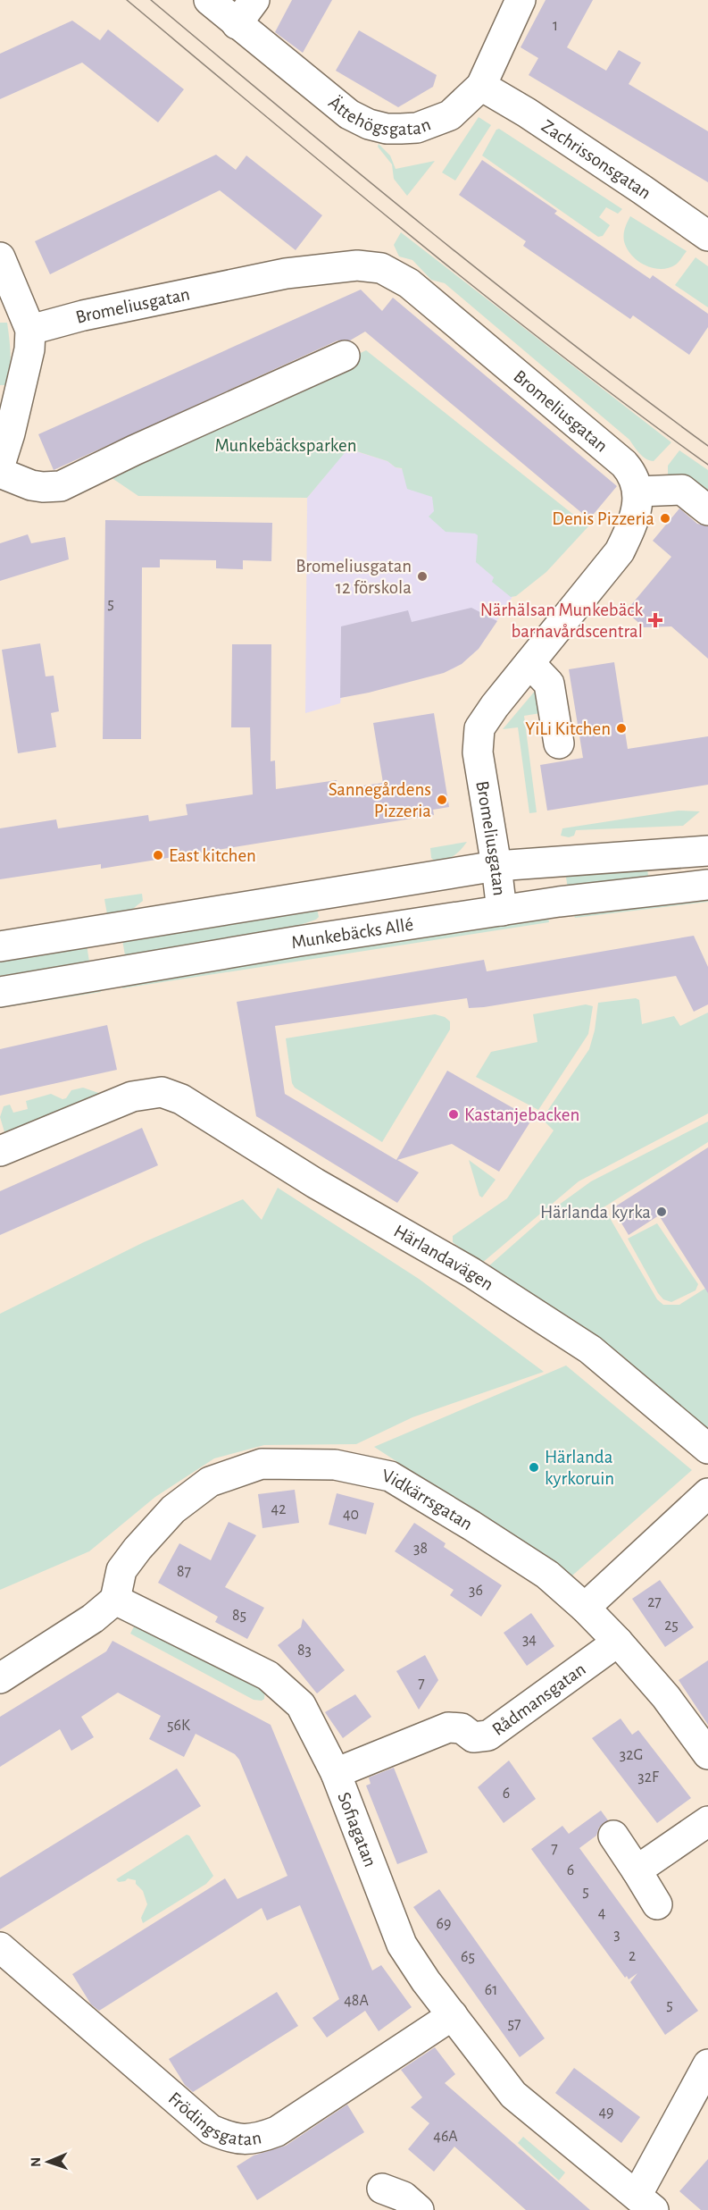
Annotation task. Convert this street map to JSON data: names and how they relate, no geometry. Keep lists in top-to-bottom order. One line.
{"streets":{"street":["Ättehögsgatan","Zachrissonsgatan","Bromeliusgatan","Munkebäcks Allé","Härlandavägen","Vidkärrsgatan","Rådmansgatan","Sofiagatan","Frödingsgatan"]},"crossings":[["Ättehögsgatan","Zachrissonsgatan"],["Bromeliusgatan","Munkebäcks Allé"],["Vidkärrsgatan","Rådmansgatan"],["Vidkärrsgatan","Sofiagatan"],["Rådmansgatan","Sofiagatan"],["Sofiagatan","Frödingsgatan"]],"parks":["Munkebäcksparken"],"places":{"other":["Denis Pizzeria","Bromeliusgatan 12 förskola","YiLi Kitchen","Sannegårdens Pizzeria","East kitchen","Kastanjebacken","Härlanda kyrka","Härlanda kyrkoruin"],"health":["Närhälsan Munkebäck barnavårdscentral"]},"house_numbers":["1","5","42","40","38","87","36","27","85","25","34","83","7","56K","32G","32F","6","7","6","5","4","69","3","2","65","61","48A","5","57","49","46A"],"north":"left"}
